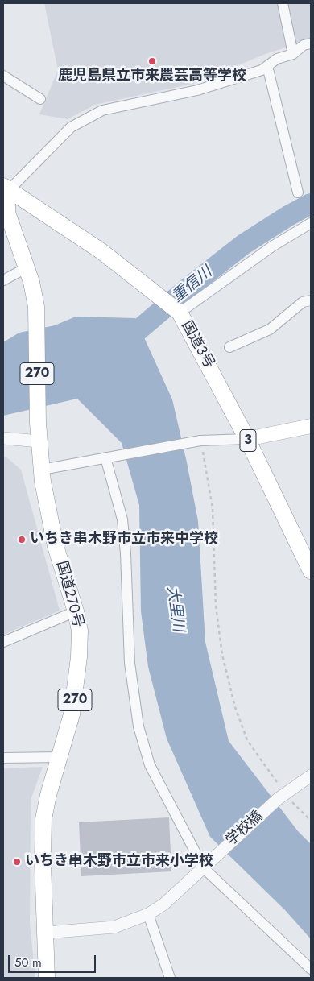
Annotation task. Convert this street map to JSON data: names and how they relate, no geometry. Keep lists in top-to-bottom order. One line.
{"streets":{"highway":["国道3号","270","3","国道270号"],"street":["学校橋"]},"crossings":[["国道3号","国道270号"],["国道270号","学校橋"]],"water":["重信川","大里川"],"places":["鹿児島県立市来農芸高等学校","いちき串木野市立市来中学校","いちき串木野市立市来小学校"],"scale_bar":"50 m"}
